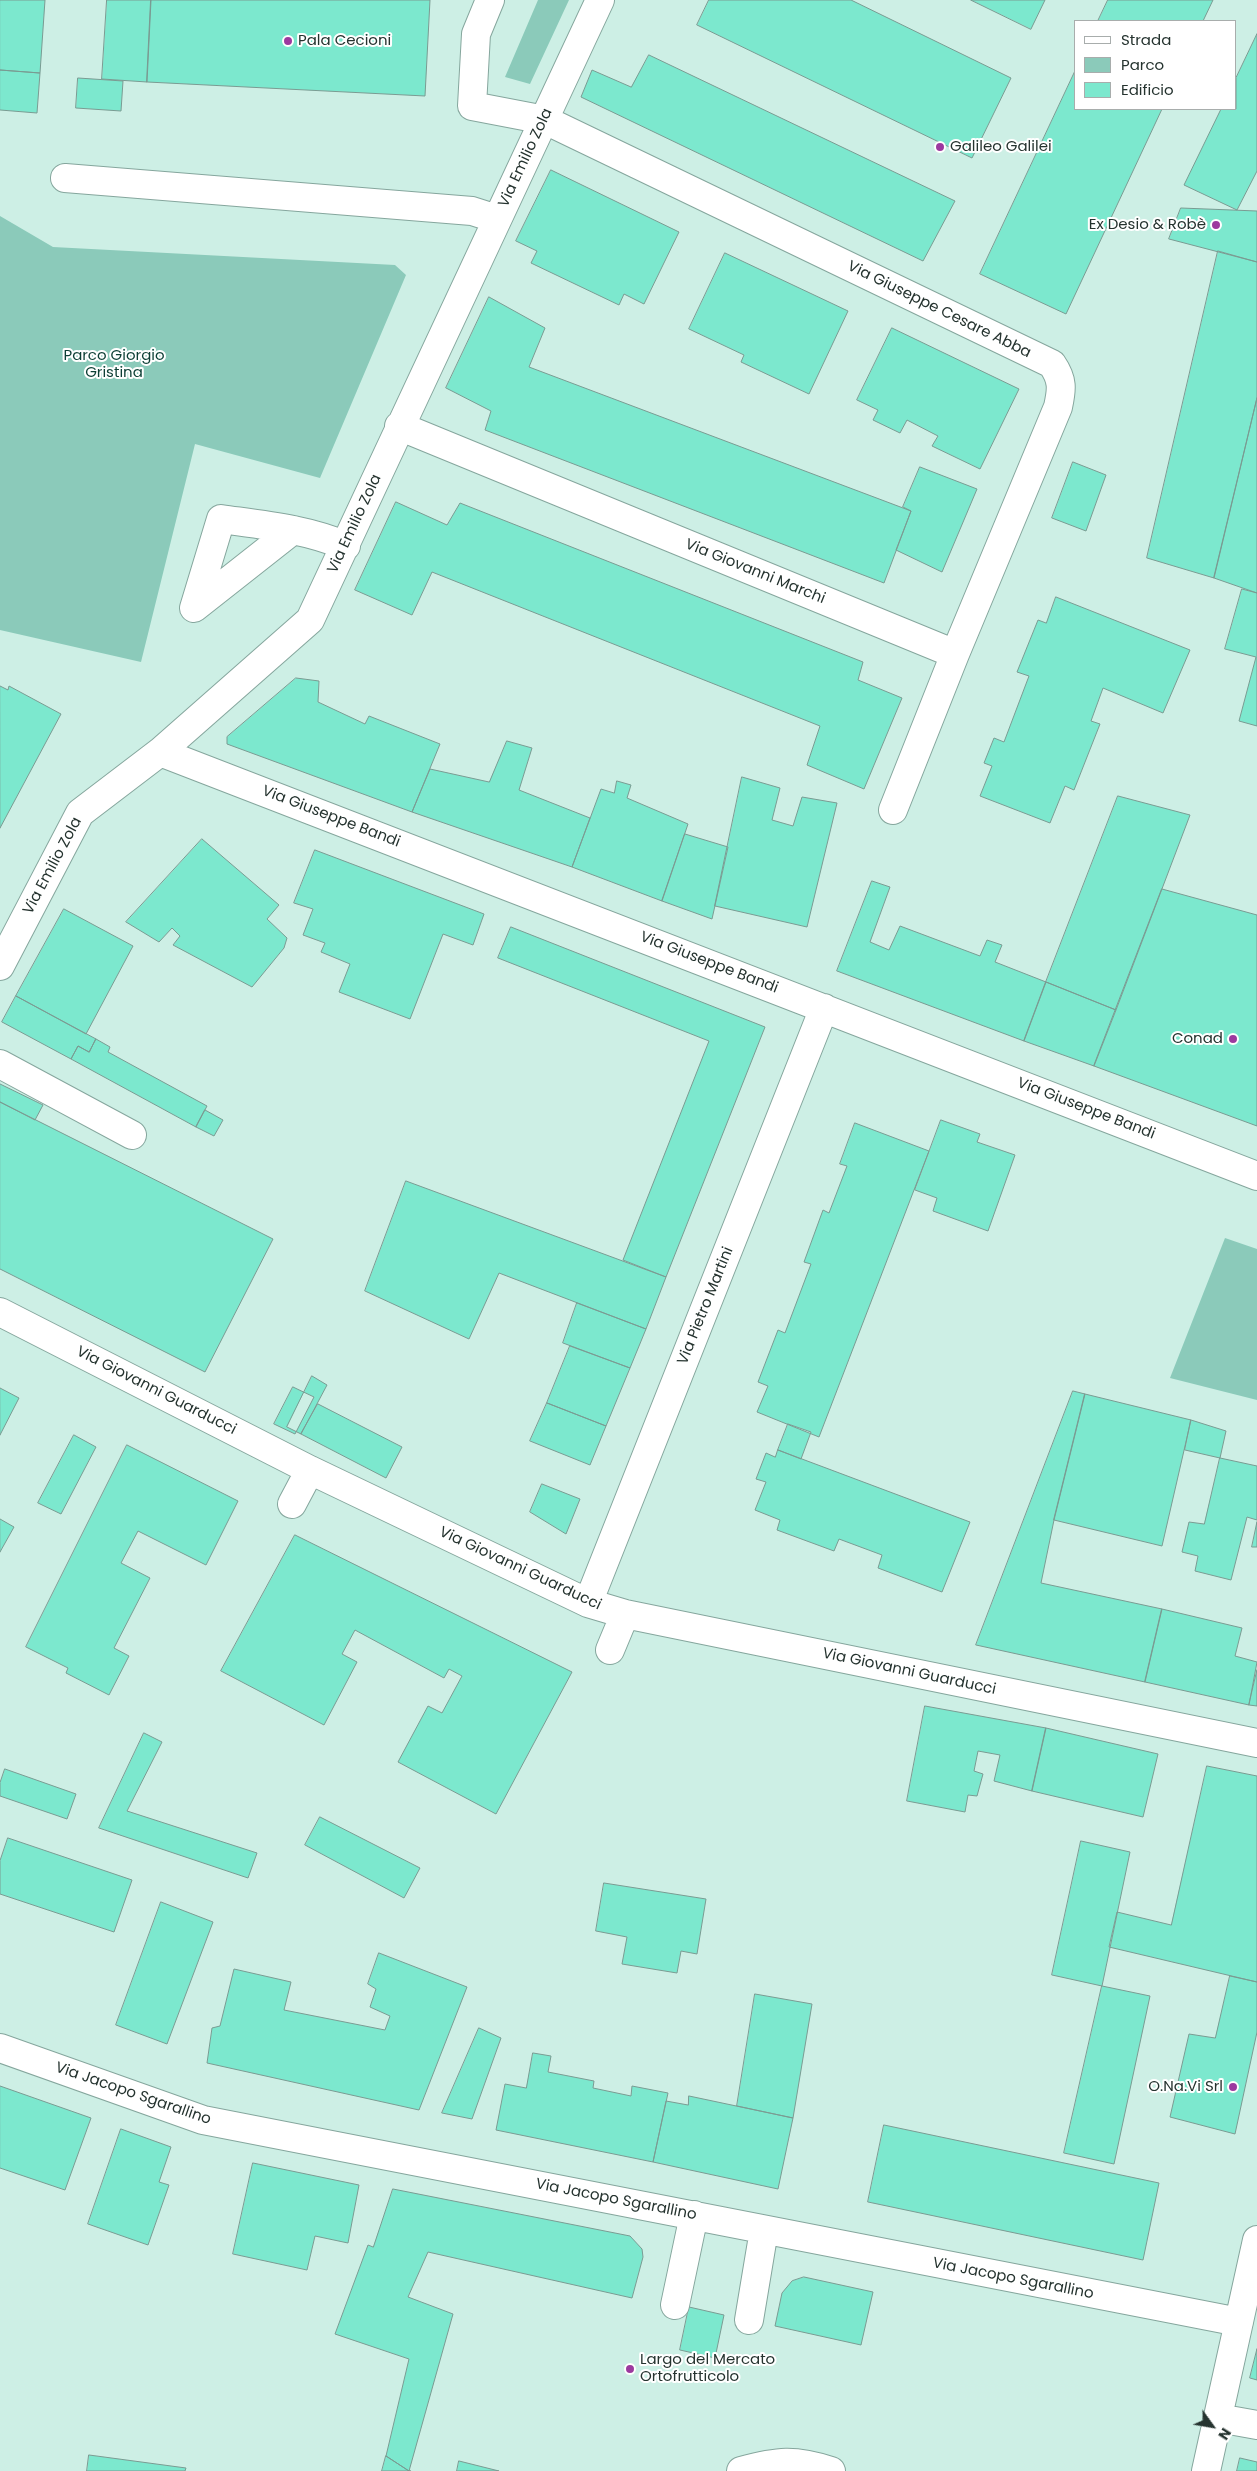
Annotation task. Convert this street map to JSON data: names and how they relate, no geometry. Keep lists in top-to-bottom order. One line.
{"streets":{"street":["Via Emilio Zola","Via Giuseppe Cesare Abba","Via Giovanni Marchi","Via Giuseppe Bandi","Via Pietro Martini","Via Giovanni Guarducci","Via Jacopo Sgarallino"]},"crossings":[["Via Emilio Zola","Via Giuseppe Cesare Abba"],["Via Emilio Zola","Via Giovanni Marchi"],["Via Emilio Zola","Via Giuseppe Bandi"],["Via Giuseppe Cesare Abba","Via Giovanni Marchi"],["Via Giuseppe Bandi","Via Pietro Martini"],["Via Pietro Martini","Via Giovanni Guarducci"]],"parks":["Parco Giorgio Gristina"],"places":["Pala Cecioni","Galileo Galilei","Ex Desio & Robè","Conad","O.Na.Vi Srl","Largo del Mercato Ortofrutticolo"],"legend":["Strada","Parco","Edificio"],"north":"bottom right"}
